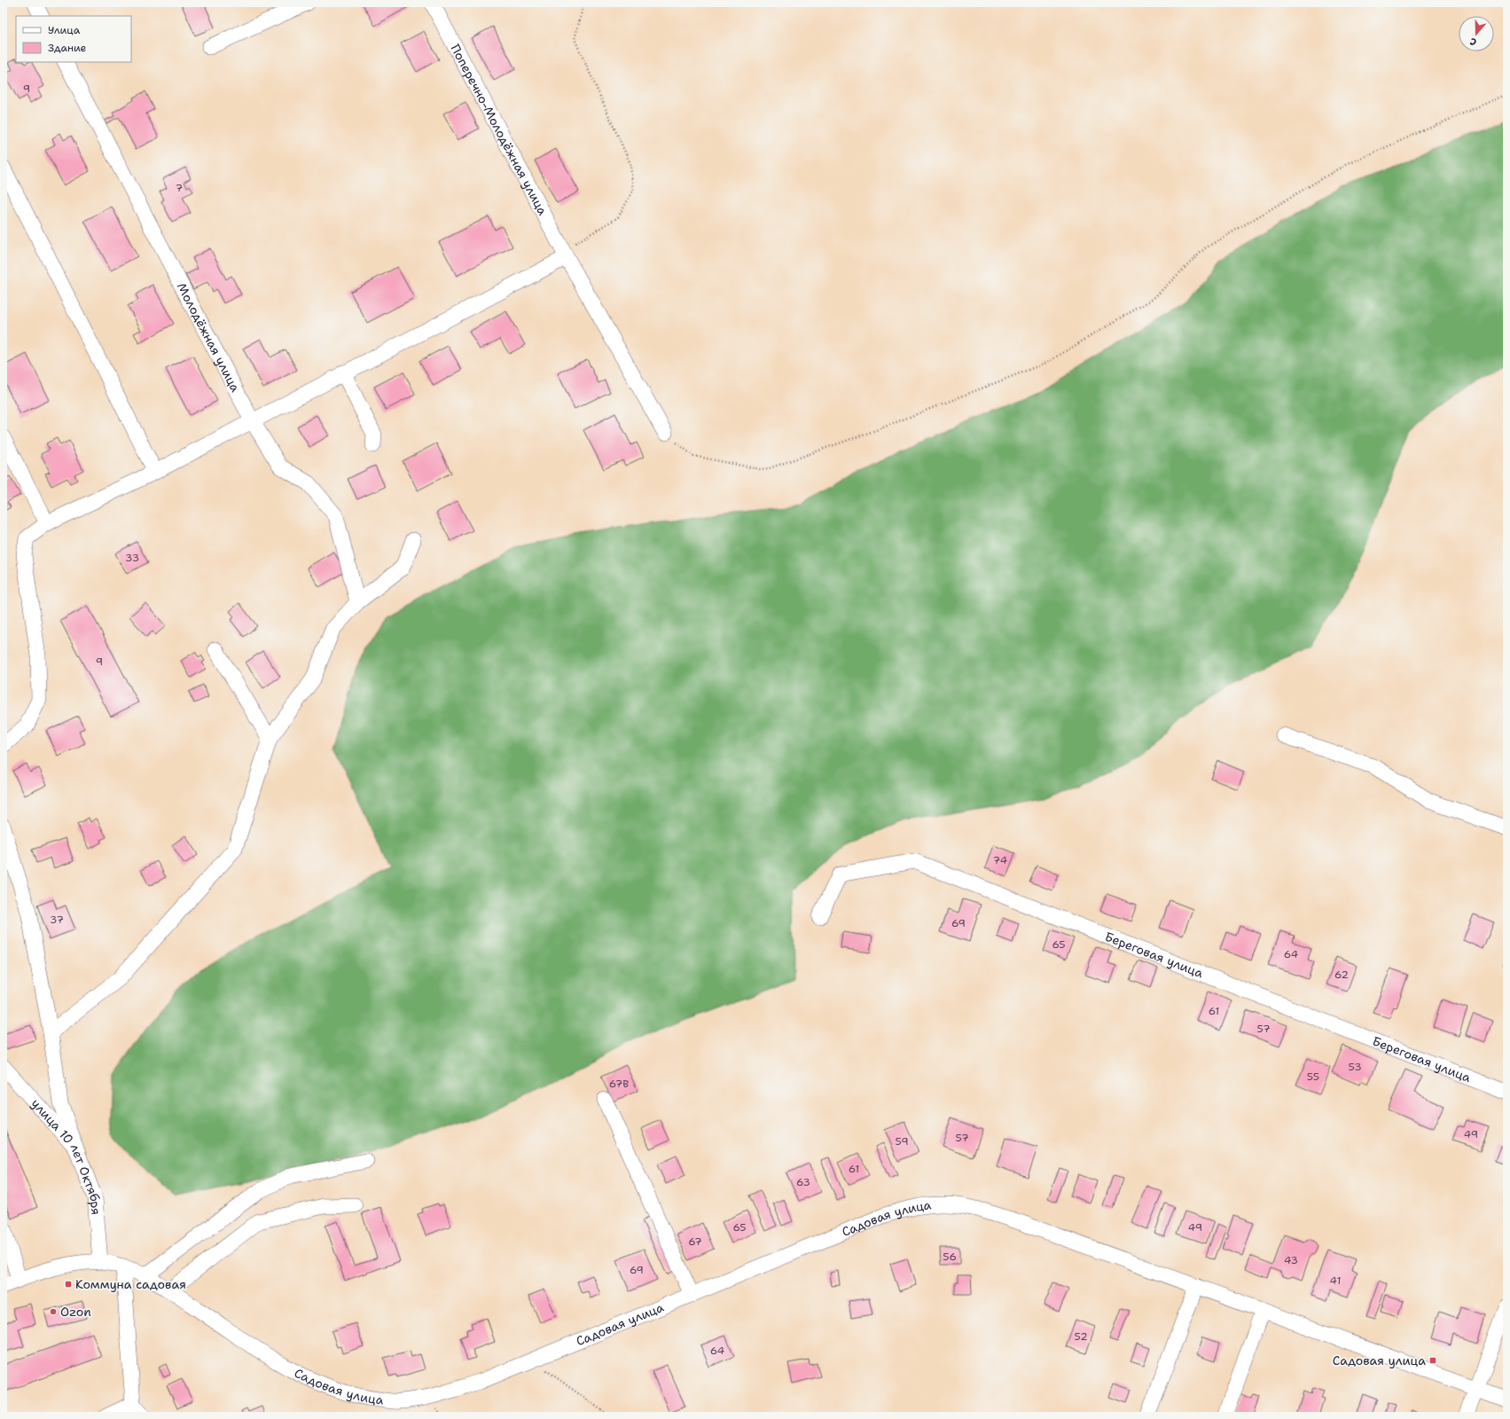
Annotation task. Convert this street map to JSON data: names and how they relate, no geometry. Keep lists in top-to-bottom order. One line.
{"streets":{"street":["Поперечно-Молодёжная улица","Молодёжная улица","Береговая улица","улица 10 лет Октября","Садовая улица"]},"crossings":[["улица 10 лет Октября","Садовая улица"]],"places":{"transit":["Коммуна садовая","Садовая улица"],"other":["Ozon"]},"house_numbers":["9","7","33","9","74","37","69","65","64","62","61","57","53","55","67В","49","57","59","61","63","65","49","67","56","43","69","41","52","64"],"legend":["Улица","Здание"],"north":"bottom"}
